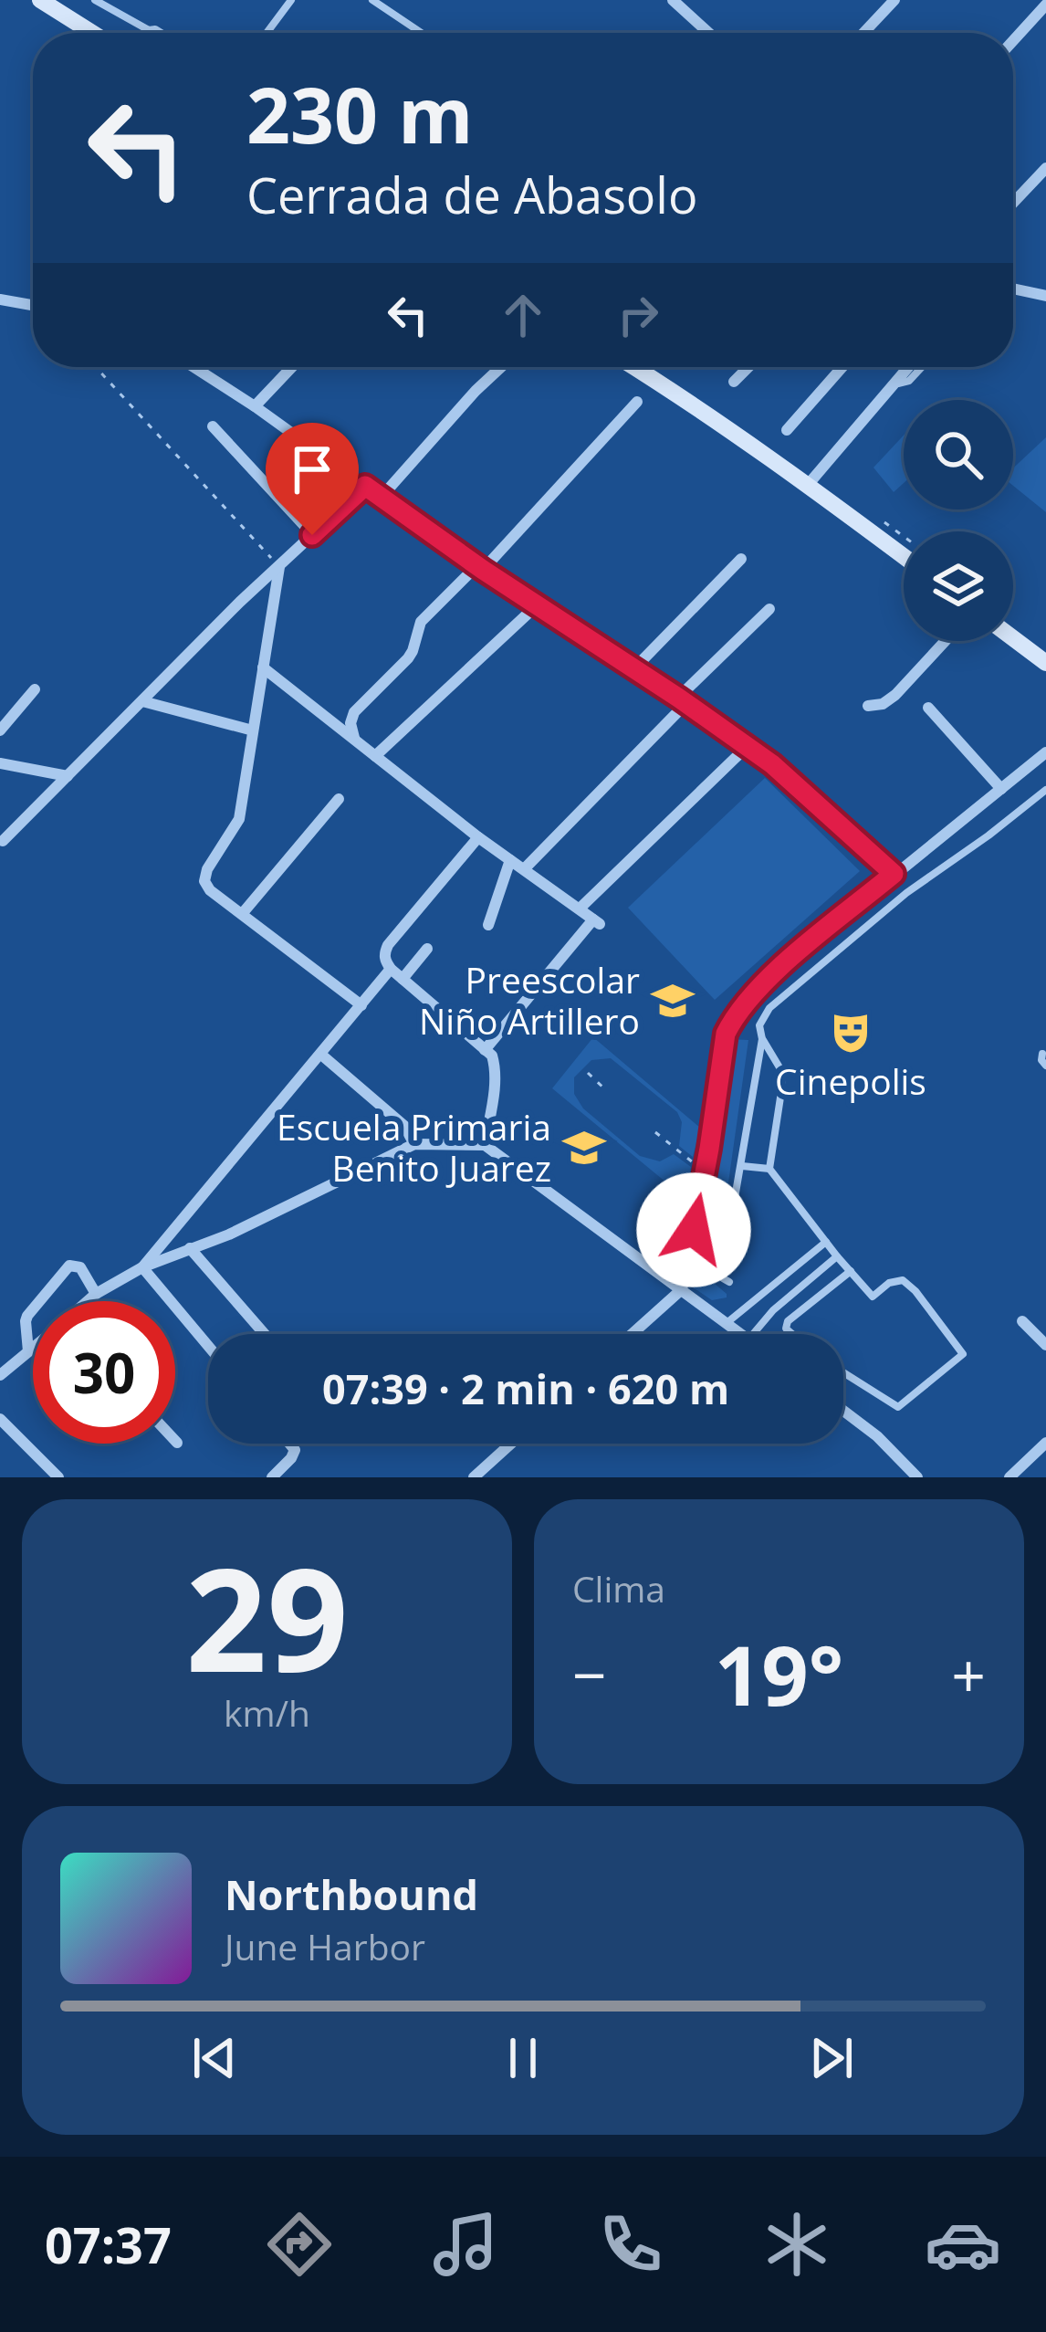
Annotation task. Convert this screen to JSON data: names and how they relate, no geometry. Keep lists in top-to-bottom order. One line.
{"places":{"school or university":["Preescolar Niño Artillero","Escuela Primaria Benito Juarez"],"theatre":["Cinepolis"]},"page":{"turn":["230 m","Cerrada de Abasolo"],"limit":"30","trip":"07:39 · 2 min · 620 m","tile":[["29","km/h"],"Clima"],"heat":["−","19°","+"],"song":["Northbound","June Harbor"],"tabs":"07:37"}}
